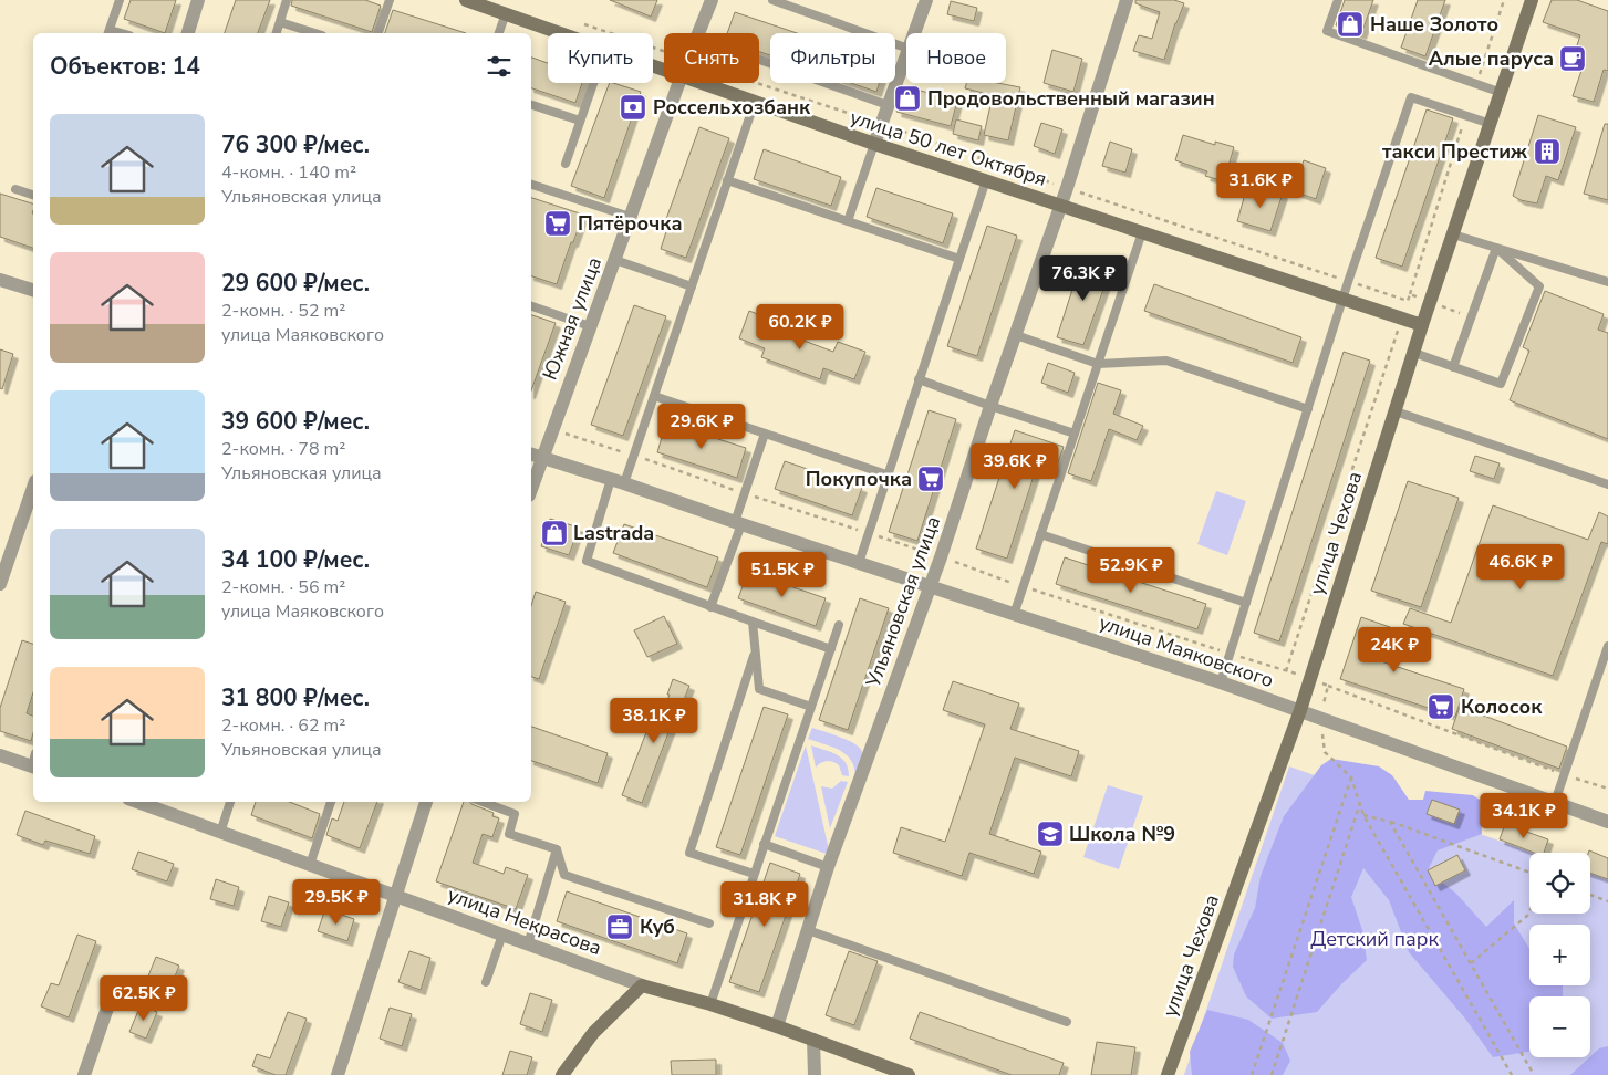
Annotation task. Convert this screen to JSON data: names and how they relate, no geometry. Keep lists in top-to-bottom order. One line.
{"streets":{"main road":["улица 50 лет Октября","улица Чехова","улица Некрасова"],"street":["Южная улица","Ульяновская улица","улица Маяковского"]},"crossings":[["улица 50 лет Октября","улица Чехова"],["улица 50 лет Октября","Ульяновская улица"],["Южная улица","улица Маяковского"],["улица Чехова","улица Маяковского"],["Ульяновская улица","улица Маяковского"],["Ульяновская улица","улица Некрасова"]],"parks":["Детский парк"],"places":{"shop":["Наше Золото","Продовольственный магазин","Lastrada"],"cafe":["Алые паруса"],"bank":["Россельхозбанк"],"building":["такси Престиж"],"supermarket":["Пятёрочка","Покупочка","Колосок"],"school or university":["Школа №9"],"office":["Куб"]},"page":{"chip":["Купить","Снять","Фильтры","Новое"],"heading":"Объектов: 14","list":[{"name":"76 300 ₽/мес.","note":"4-комн. · 140 m² · Ульяновская улица"},{"name":"29 600 ₽/мес.","note":"2-комн. · 52 m² · улица Маяковского"},{"name":"39 600 ₽/мес.","note":"2-комн. · 78 m² · Ульяновская улица"},{"name":"34 100 ₽/мес.","note":"2-комн. · 56 m² · улица Маяковского"},{"name":"31 800 ₽/мес.","note":"2-комн. · 62 m² · Ульяновская улица"}],"price":["31.6K ₽","76.3K ₽","60.2K ₽","29.6K ₽","39.6K ₽","46.6K ₽","52.9K ₽","51.5K ₽","24K ₽","38.1K ₽","34.1K ₽","29.5K ₽","31.8K ₽","62.5K ₽"],"map_buttons":["+","−"]}}
